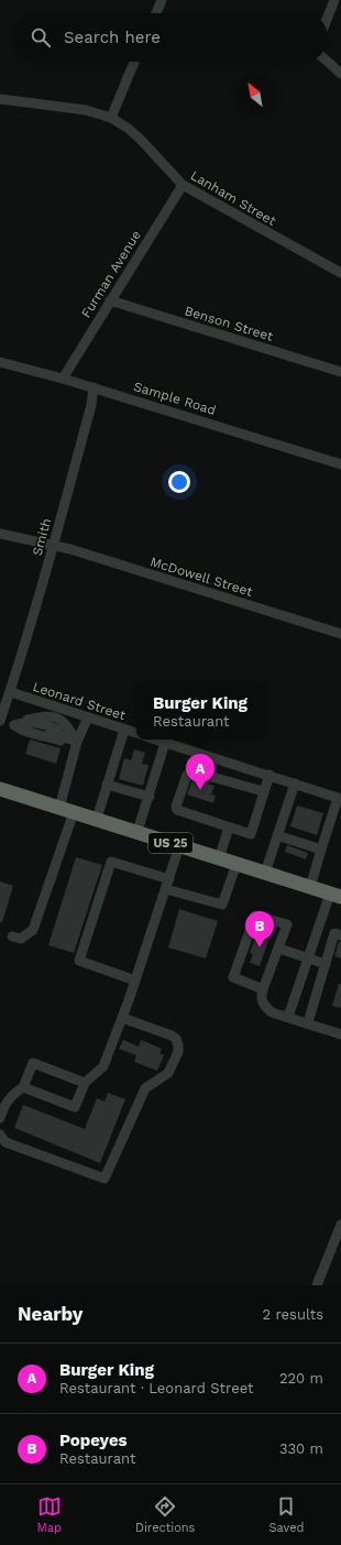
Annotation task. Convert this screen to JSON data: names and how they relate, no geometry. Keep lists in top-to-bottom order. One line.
{"streets":{"highway":["US 25"],"street":["Lanham Street","Furman Avenue","Benson Street","Sample Road","Smith","McDowell Street","Leonard Street"]},"crossings":[["Lanham Street","Furman Avenue"],["Furman Avenue","Benson Street"],["Furman Avenue","Sample Road"],["Sample Road","Smith"],["Smith","McDowell Street"],["Smith","Leonard Street"]],"north":"top left","page":{"search":"Search here","popup":["Burger King","Restaurant"],"pins":["A","B"],"heading":["Nearby","2 results"],"list":[{"mark":"A","name":"Burger King","note":"Restaurant · Leonard Street","value":"220 m"},{"mark":"B","name":"Popeyes","note":"Restaurant","value":"330 m"}],"nav":["Map","Directions","Saved"]}}
